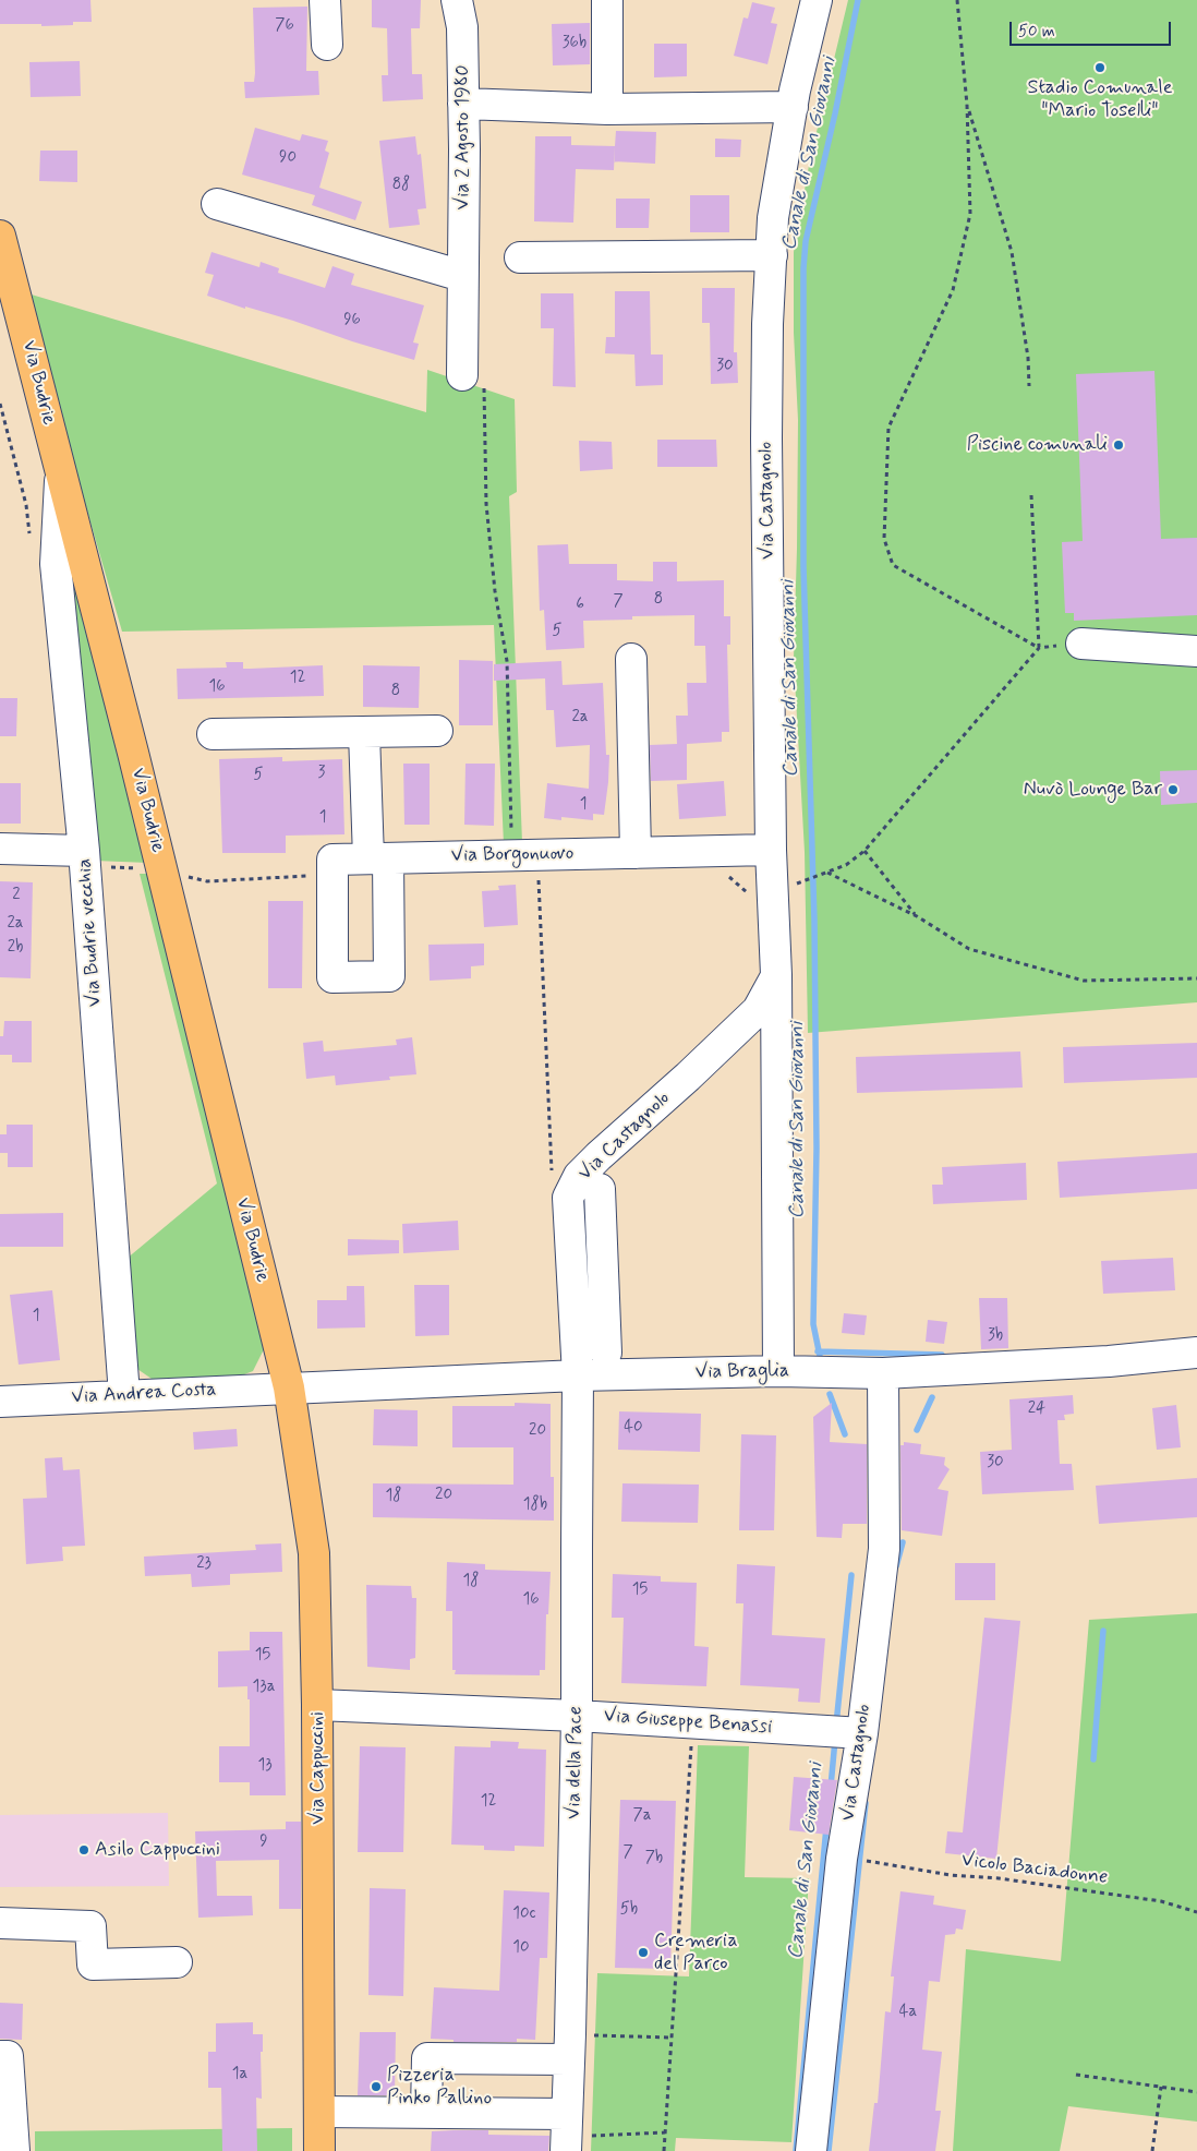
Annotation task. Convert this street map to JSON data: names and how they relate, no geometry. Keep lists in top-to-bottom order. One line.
{"streets":{"main road":["Via Budrie","Via Cappuccini"],"street":["Via 2 Agosto 1980","Via Castagnolo","Via Borgonuovo","Via Budrie vecchia","Via Braglia","Via Andrea Costa","Via Giuseppe Benassi","Via della Pace"],"path":["Vicolo Baciadonne"]},"crossings":[["Via Budrie","Via Budrie vecchia"],["Via Budrie","Via Braglia"],["Via Budrie","Via Andrea Costa"],["Via Budrie","Via Cappuccini"],["Via Castagnolo","Via Borgonuovo"],["Via Castagnolo","Via Braglia"],["Via Castagnolo","Via Giuseppe Benassi"],["Via Castagnolo","Via della Pace"],["Via Budrie vecchia","Via Andrea Costa"],["Via Braglia","Via Andrea Costa"],["Via Braglia","Via della Pace"],["Via Braglia","Via Cappuccini"],["Via Andrea Costa","Via Cappuccini"],["Via Giuseppe Benassi","Via della Pace"],["Via Giuseppe Benassi","Via Cappuccini"]],"water":["Canale di San Giovanni"],"places":["Stadio Comunale \"Mario Toselli\"","Piscine comunali","Nuvò Lounge Bar","Asilo Cappuccini","Cremeria del Parco","Pizzeria Pinko Pallino"],"house_numbers":["76","36b","90","88","96","30","8","7","6","5","12","16","8","2a","3","5","1","1","2","2a","2b","1","3b","24","40","20","30","20","18","18b","23","18","15","16","15","13a","13","12","7a","9","7","7b","5b","10c","10","4a","1a"],"scale_bar":"50 m"}
